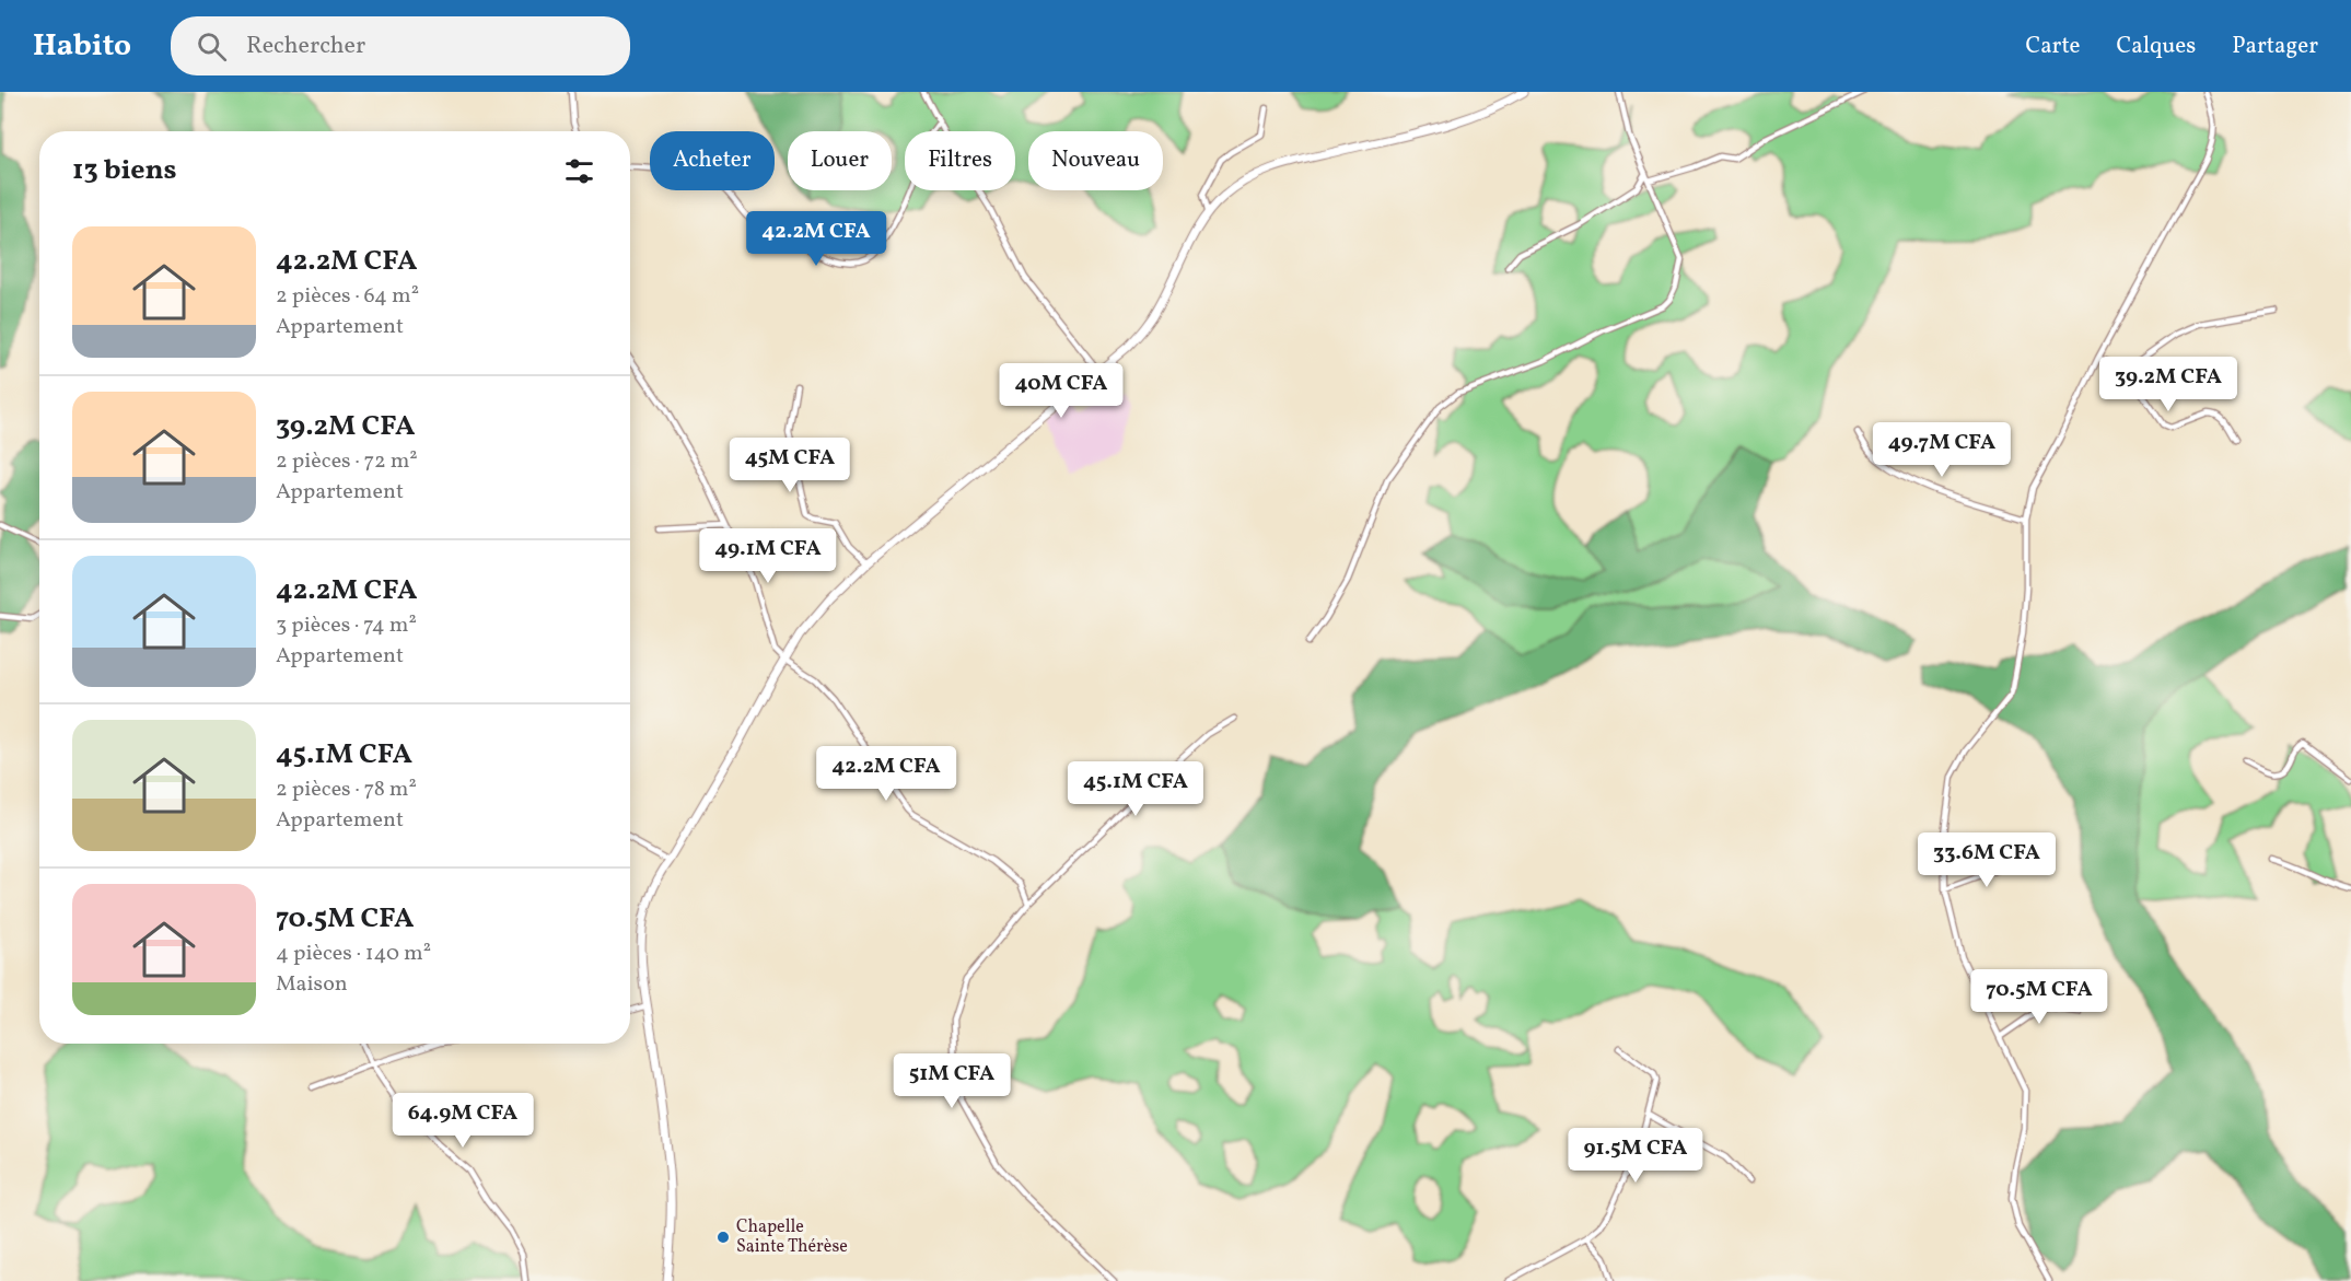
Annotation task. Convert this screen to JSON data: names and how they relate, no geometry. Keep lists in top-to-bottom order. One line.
{"places":["Chapelle Sainte Thérèse"],"page":{"header":"Habito","search":"Rechercher","nav":["Carte","Calques","Partager"],"chip":["Acheter","Louer","Filtres","Nouveau"],"heading":"13 biens","list":[{"name":"42.2M CFA","note":"2 pièces · 64 m² · Appartement"},{"name":"39.2M CFA","note":"2 pièces · 72 m² · Appartement"},{"name":"42.2M CFA","note":"3 pièces · 74 m² · Appartement"},{"name":"45.1M CFA","note":"2 pièces · 78 m² · Appartement"},{"name":"70.5M CFA","note":"4 pièces · 140 m² · Maison"}],"price":["42.2M CFA","39.2M CFA","40M CFA","49.7M CFA","45M CFA","49.1M CFA","42.2M CFA","45.1M CFA","33.6M CFA","70.5M CFA","51M CFA","64.9M CFA","91.5M CFA"]}}
